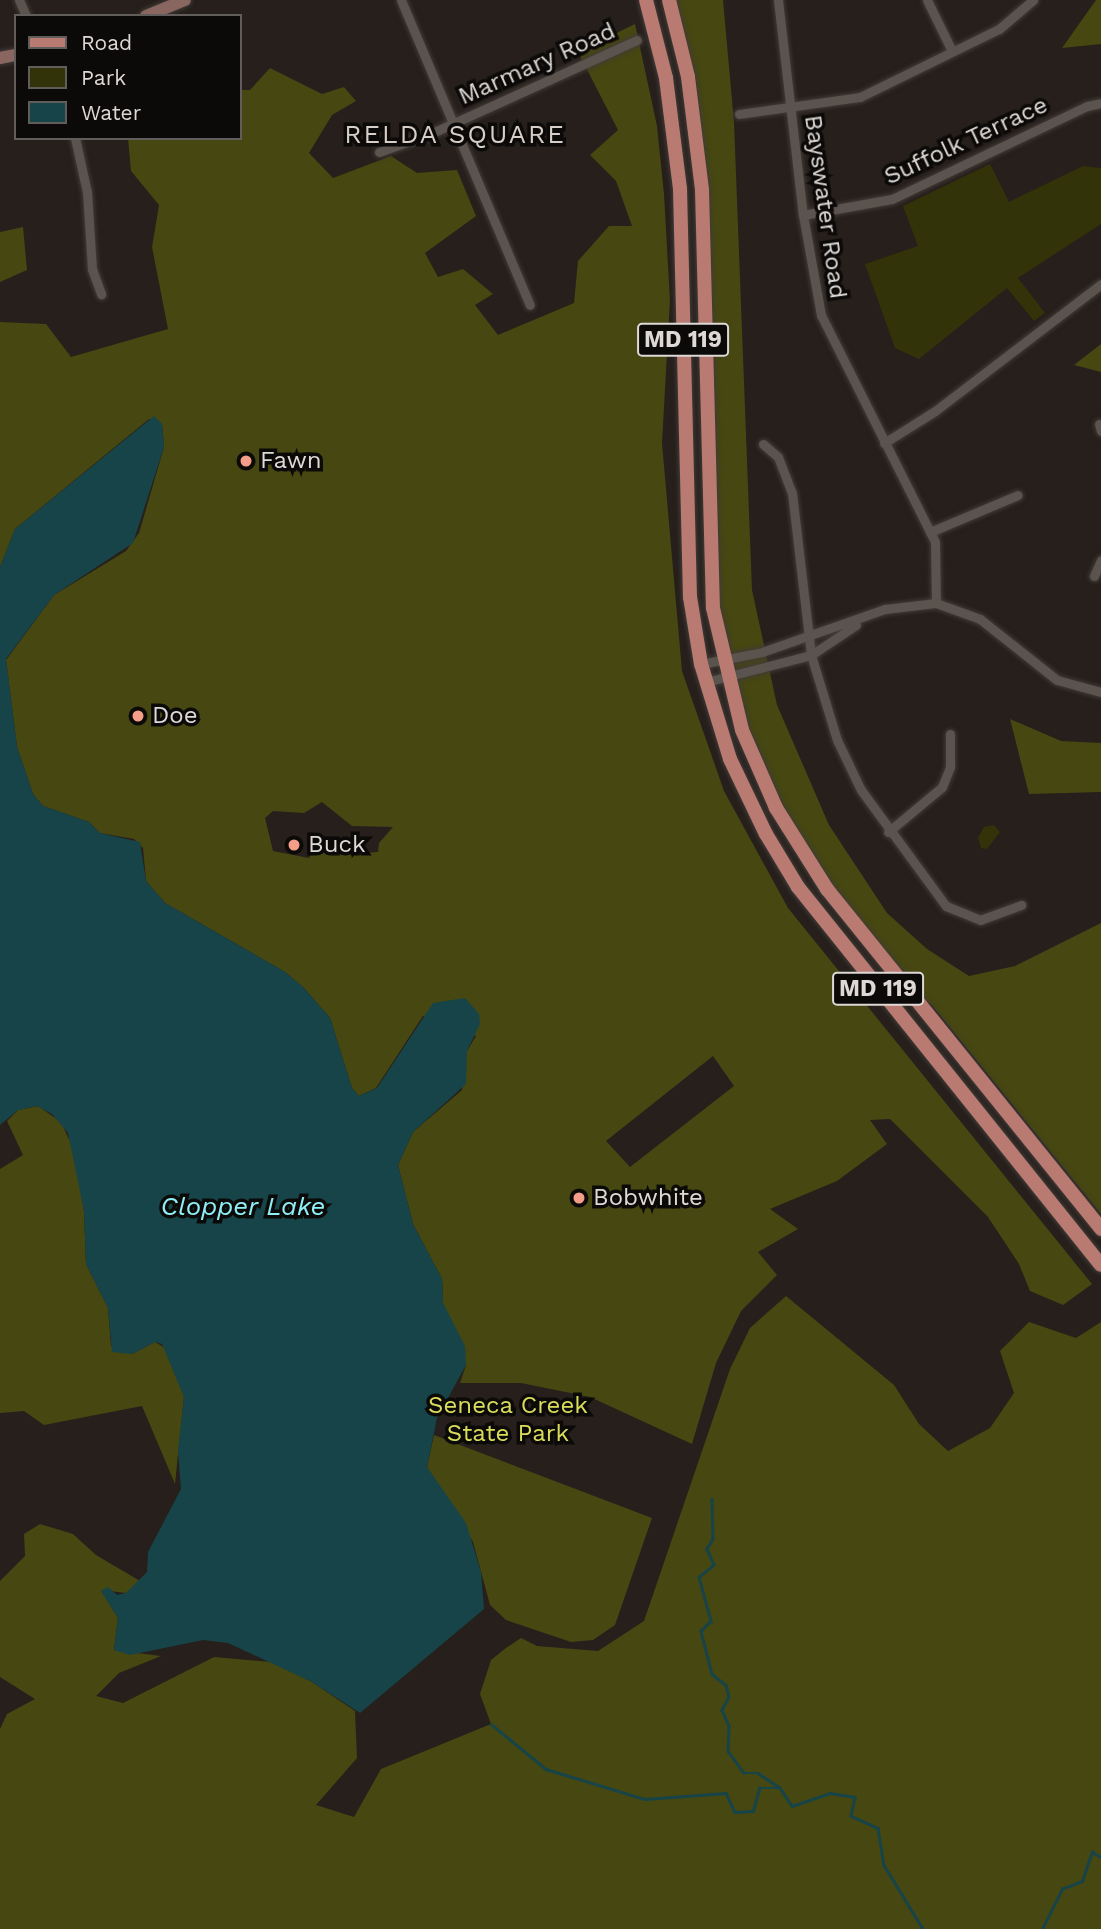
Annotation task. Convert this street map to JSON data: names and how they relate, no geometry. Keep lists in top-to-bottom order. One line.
{"streets":{"main road":["MD 119"],"street":["Marmary Road","Suffolk Terrace","Bayswater Road"]},"crossings":[["Suffolk Terrace","Bayswater Road"]],"districts":["RELDA SQUARE"],"water":["Clopper Lake"],"parks":["Seneca Creek State Park"],"places":["Fawn","Doe","Buck","Bobwhite"],"legend":["Road","Park","Water"]}
